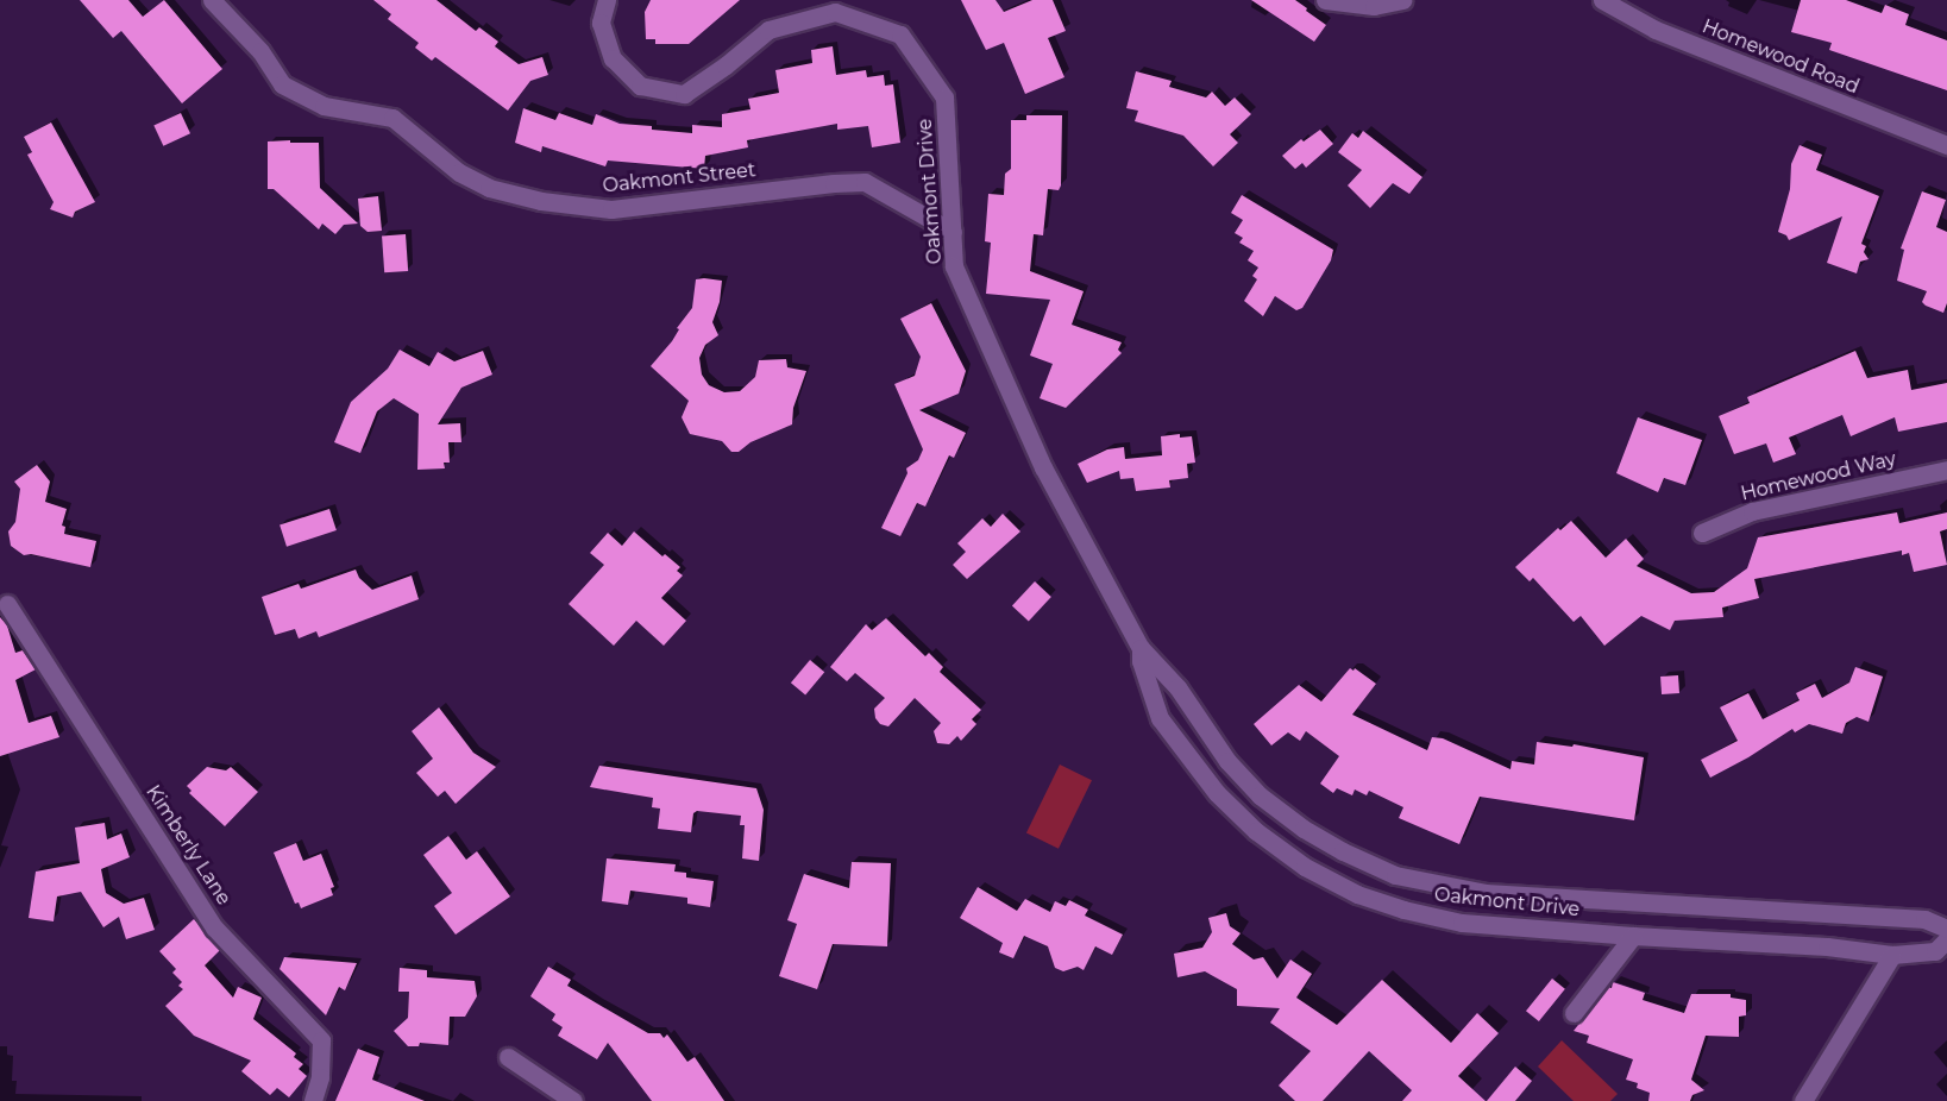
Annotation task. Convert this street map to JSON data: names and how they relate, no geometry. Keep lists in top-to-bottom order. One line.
{"streets":{"street":["Homewood Road","Oakmont Street","Oakmont Drive","Homewood Way","Kimberly Lane"]},"crossings":[["Oakmont Street","Oakmont Drive"]]}
